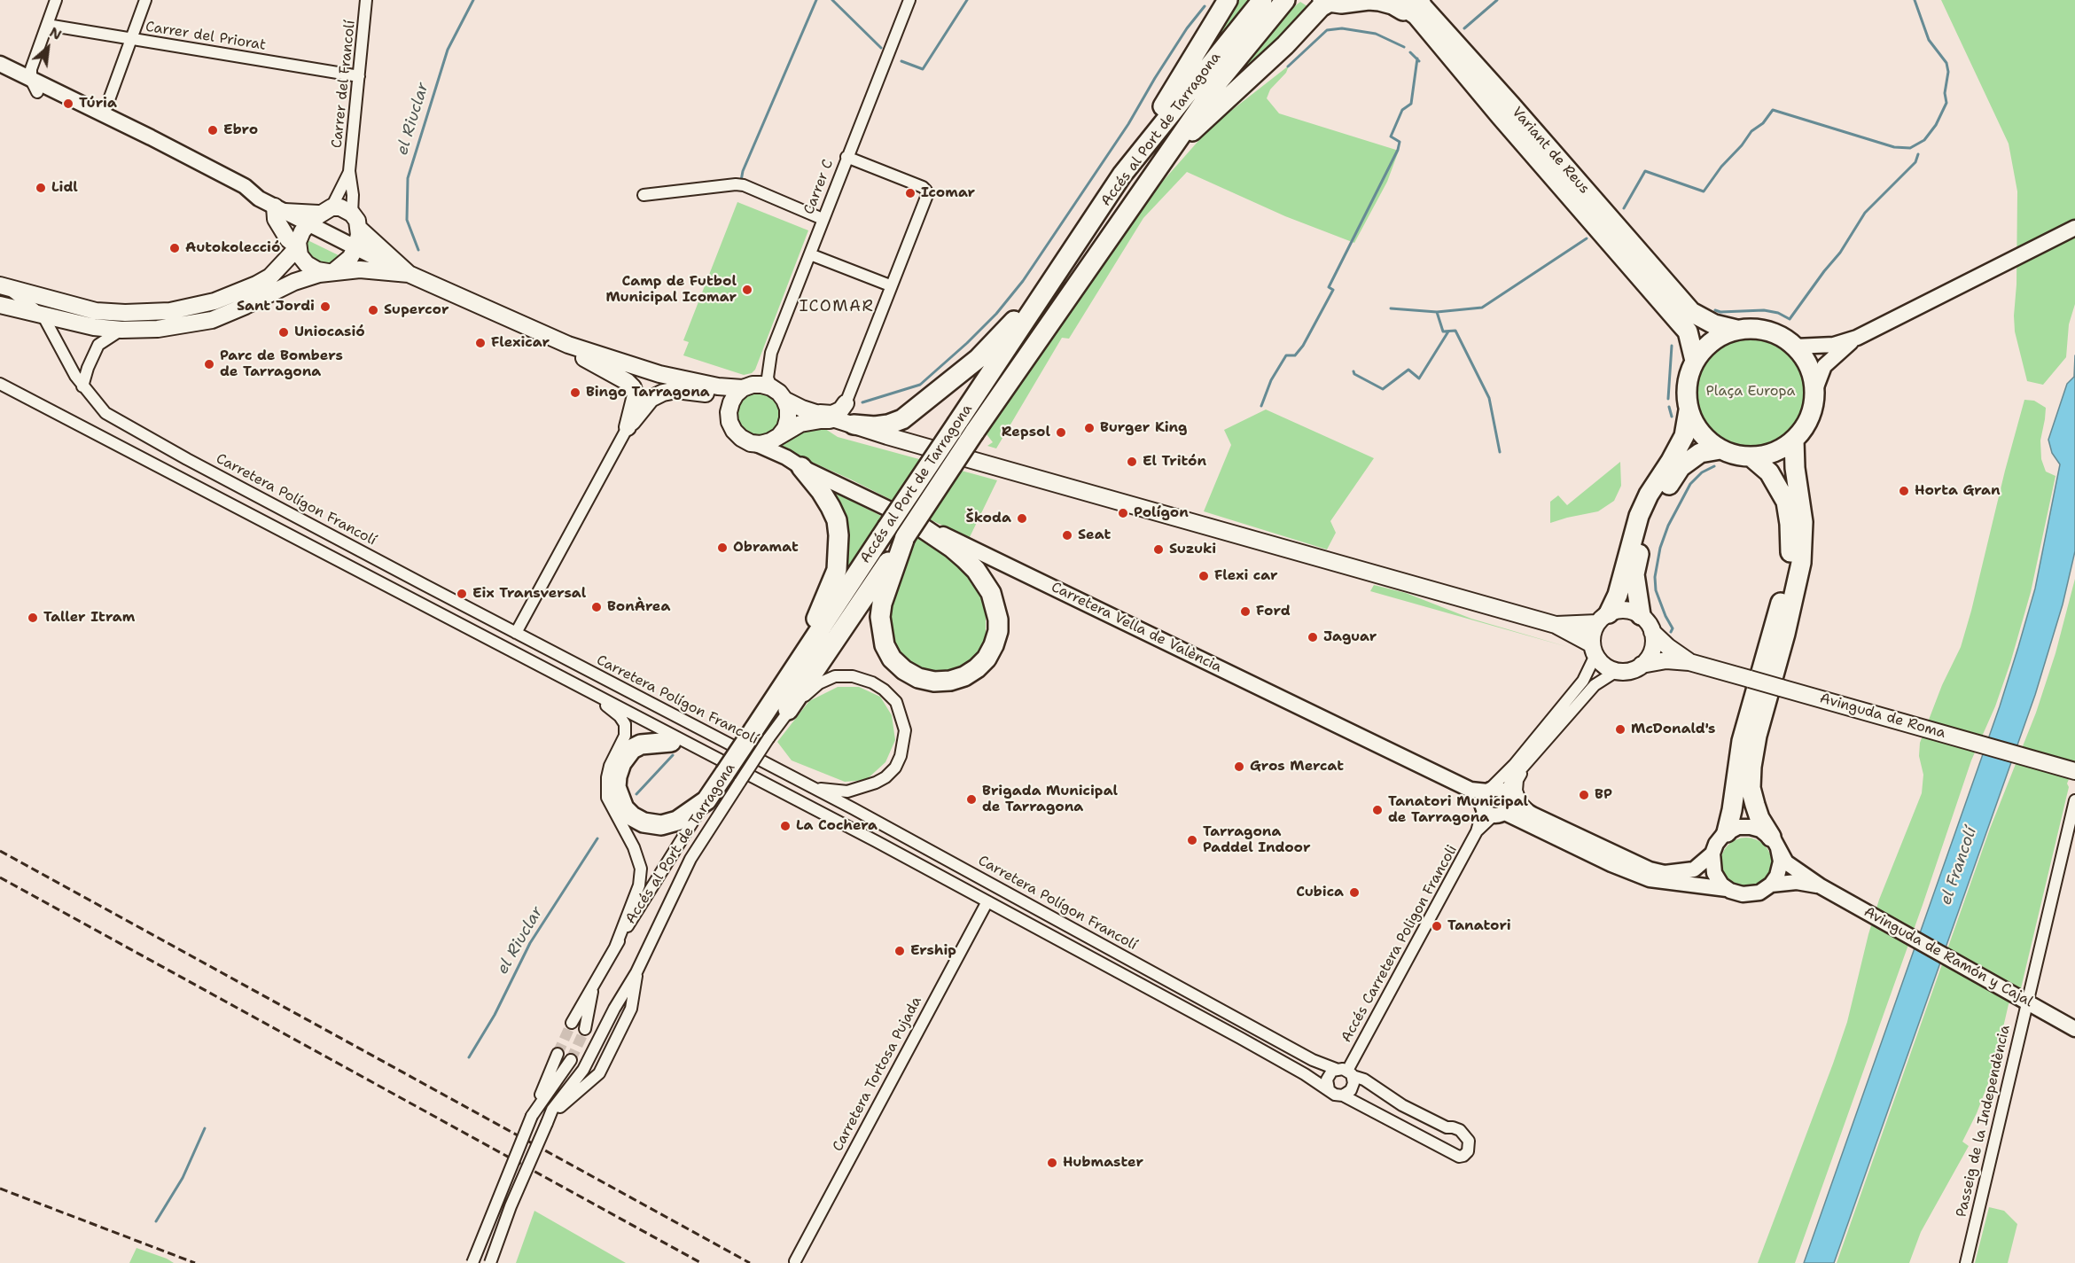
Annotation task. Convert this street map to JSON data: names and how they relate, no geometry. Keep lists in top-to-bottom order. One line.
{"streets":{"highway":["Accés al Port de Tarragona","Variant de Reus"],"main road":["Avinguda de Roma"],"street":["Carrer del Priorat","Carrer del Francolí","Carrer C","Carretera Polígon Francolí","Carretera Vella de València","Accés Carretera Poligon Francoli","Avinguda de Ramón y Cajal","Carretera Tortosa Pujada","Passeig de la Independència"]},"crossings":[["Carrer del Priorat","Carrer del Francolí"],["Carrer C","Carretera Vella de València"],["Carretera Polígon Francolí","Accés Carretera Poligon Francoli"],["Carretera Vella de València","Accés Carretera Poligon Francoli"],["Avinguda de Roma","Accés Carretera Poligon Francoli"],["Avinguda de Ramón y Cajal","Passeig de la Independència"]],"districts":["ICOMAR"],"water":["el Riuclar","el Francolí"],"parks":["Plaça Europa"],"places":["Túria","Ebro","Lidl","Icomar","Autokolecció","Camp de Futbol Municipal Icomar","Sant Jordi","Supercor","Uniocasió","Flexicar","Parc de Bombers de Tarragona","Bingo Tarragona","Burger King","Repsol","El Tritón","Horta Gran","Polígon","Škoda","Seat","Obramat","Suzuki","Flexi car","Eix Transversal","BonÀrea","Ford","Taller Itram","Jaguar","McDonald's","Gros Mercat","BP","Brigada Municipal de Tarragona","Tanatori Municipal de Tarragona","La Cochera","Tarragona Paddel Indoor","Cubica","Tanatori","Ership","Hubmaster"],"north":"top right"}
